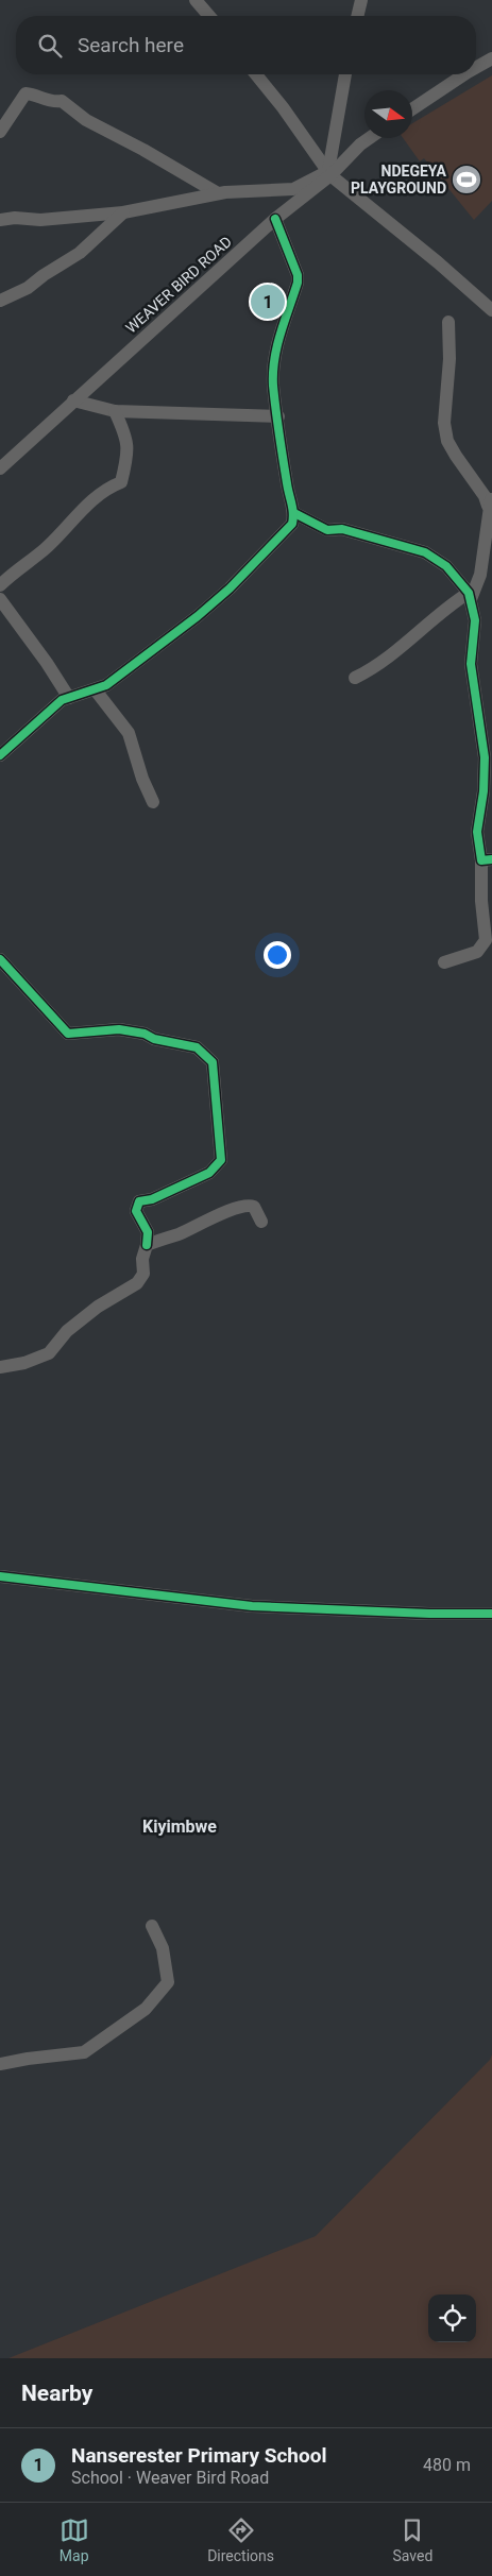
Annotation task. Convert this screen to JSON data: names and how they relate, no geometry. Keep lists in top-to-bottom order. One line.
{"streets":{"street":["WEAVER BIRD ROAD"]},"districts":["Kiyimbwe"],"places":{"sports":["NDEGEYA PLAYGROUND"]},"north":"right","page":{"search":"Search here","pins":"1","heading":"Nearby","list":[{"mark":"1","name":"Nanserester Primary School","note":"School · Weaver Bird Road","value":"480 m"}],"nav":["Map","Directions","Saved"]}}
